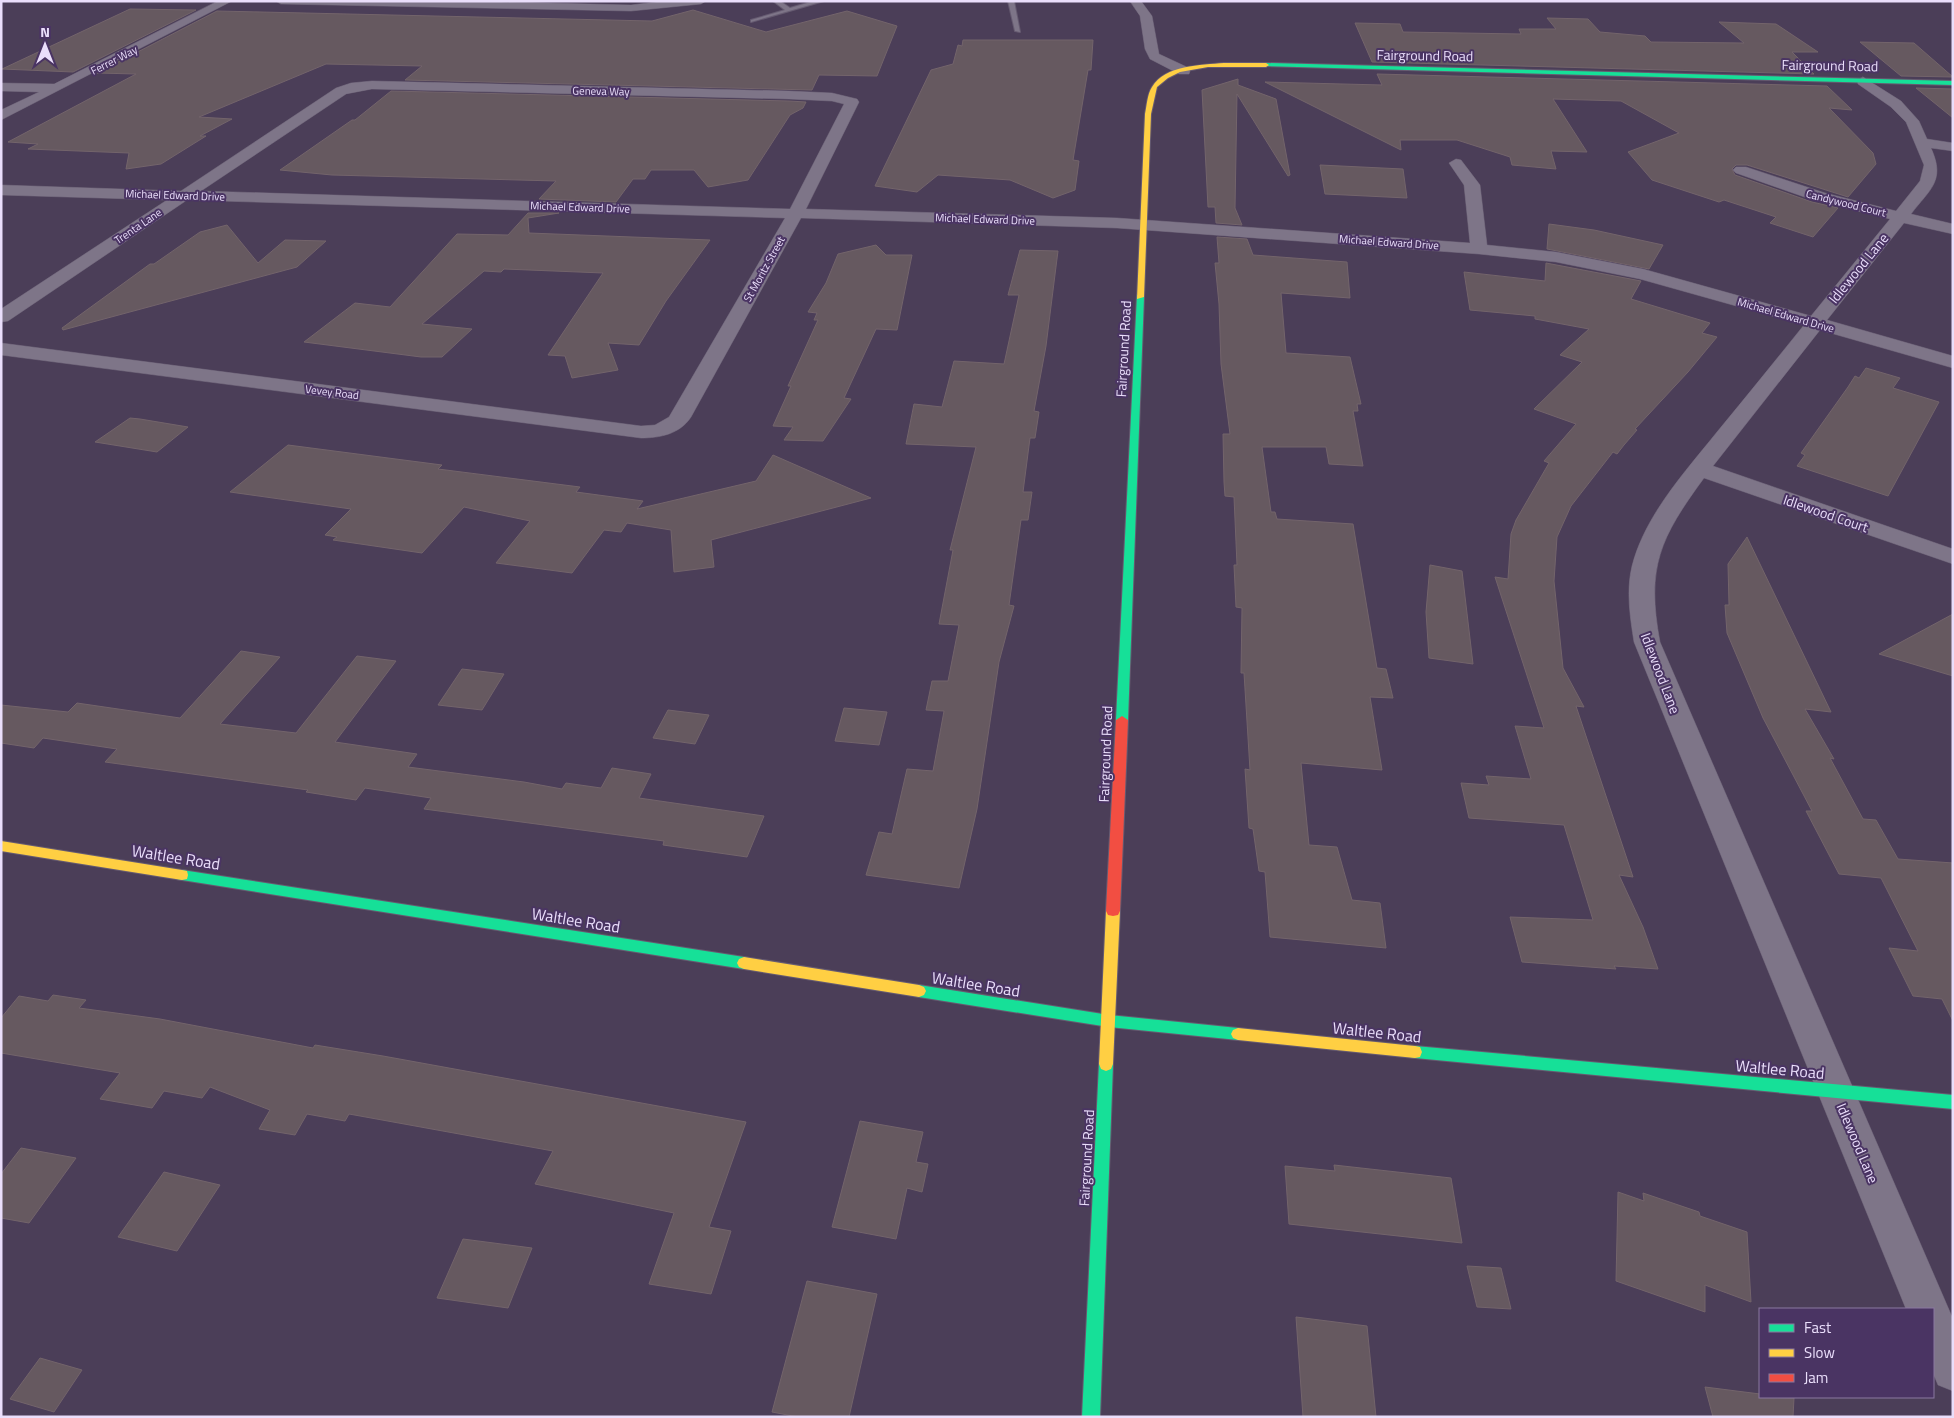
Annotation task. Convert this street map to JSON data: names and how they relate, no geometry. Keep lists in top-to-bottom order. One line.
{"streets":{"street":["Fairground Road","Ferrer Way","Geneva Way","Michael Edward Drive","Candywood Court","Trenta Lane","Idlewood Lane","St Moritz Street","Vevey Road","Idlewood Court","Waltlee Road"]},"crossings":[["Fairground Road","Michael Edward Drive"],["Fairground Road","Idlewood Lane"],["Fairground Road","Waltlee Road"],["Geneva Way","Trenta Lane"],["Geneva Way","St Moritz Street"],["Michael Edward Drive","Trenta Lane"],["Michael Edward Drive","Idlewood Lane"],["Michael Edward Drive","St Moritz Street"],["Candywood Court","Idlewood Lane"],["Idlewood Lane","Idlewood Court"],["Idlewood Lane","Waltlee Road"],["St Moritz Street","Vevey Road"]],"legend":["Fast","Slow","Jam"],"north":"top"}
